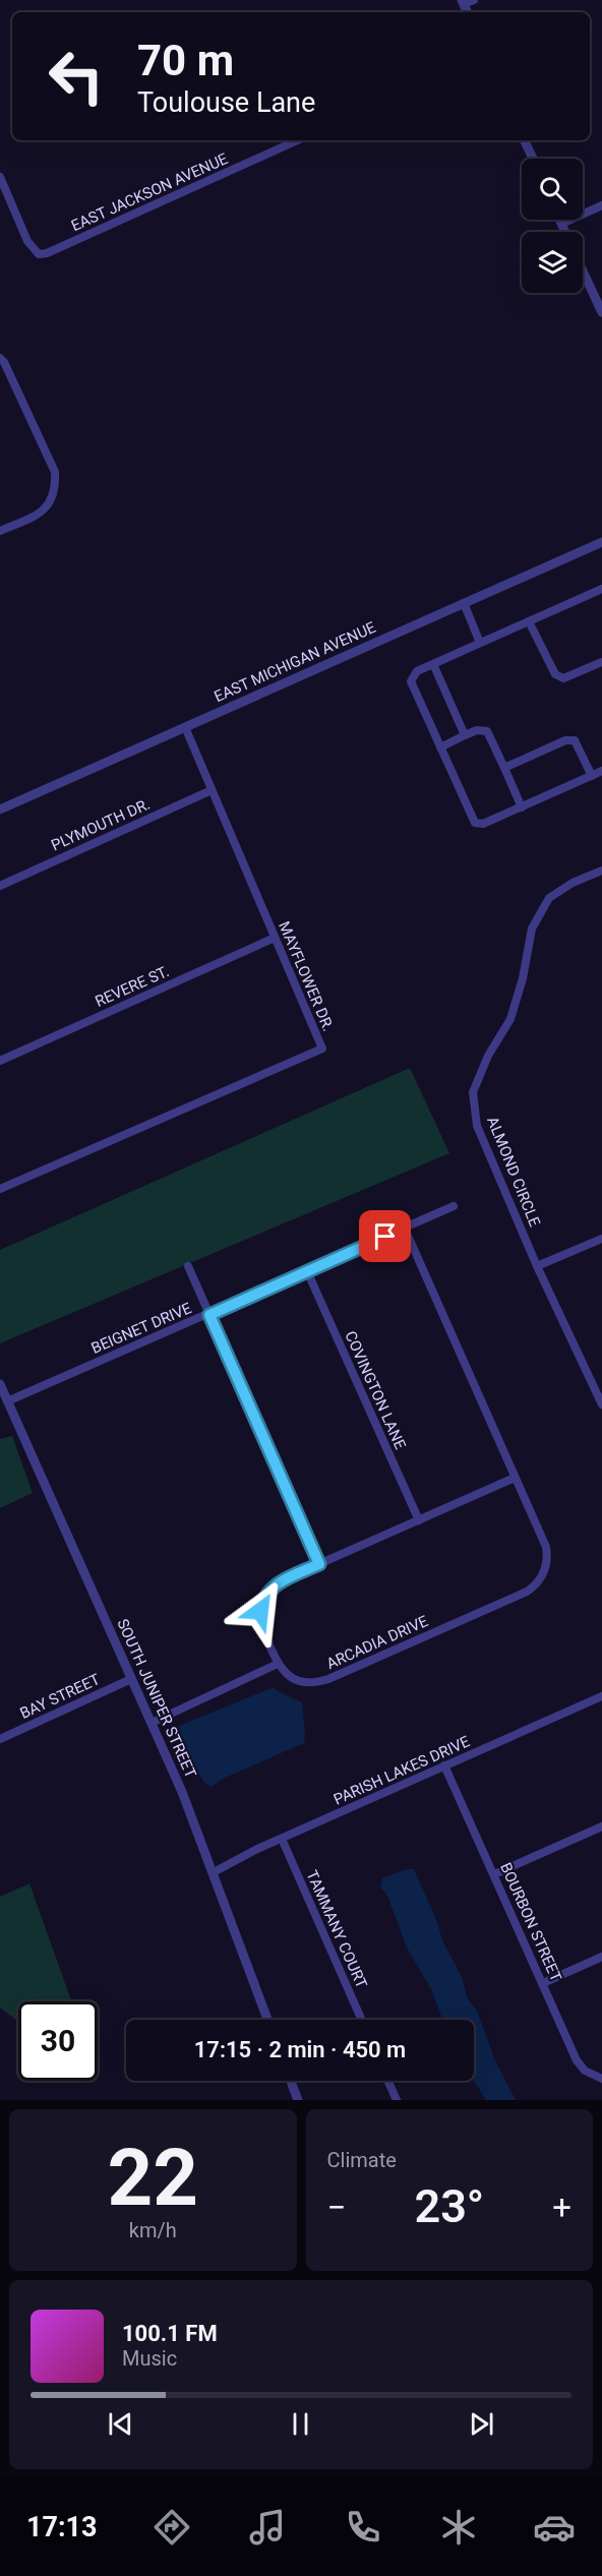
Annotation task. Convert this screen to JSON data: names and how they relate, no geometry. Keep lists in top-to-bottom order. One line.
{"streets":{"street":["EAST JACKSON AVENUE","EAST MICHIGAN AVENUE","PLYMOUTH DR.","MAYFLOWER DR.","REVERE ST.","ALMOND CIRCLE","BEIGNET DRIVE","COVINGTON LANE","ARCADIA DRIVE","BAY STREET","SOUTH JUNIPER STREET","PARISH LAKES DRIVE","BOURBON STREET","TAMMANY COURT"]},"crossings":[["EAST MICHIGAN AVENUE","MAYFLOWER DR."],["PLYMOUTH DR.","MAYFLOWER DR."],["MAYFLOWER DR.","REVERE ST."],["BEIGNET DRIVE","COVINGTON LANE"],["BEIGNET DRIVE","ARCADIA DRIVE"],["BEIGNET DRIVE","SOUTH JUNIPER STREET"],["COVINGTON LANE","ARCADIA DRIVE"],["BAY STREET","SOUTH JUNIPER STREET"],["SOUTH JUNIPER STREET","PARISH LAKES DRIVE"],["PARISH LAKES DRIVE","BOURBON STREET"],["PARISH LAKES DRIVE","TAMMANY COURT"]],"page":{"turn":["70 m","Toulouse Lane"],"limit":"30","trip":"17:15 · 2 min · 450 m","tile":[["22","km/h"],"Climate"],"heat":["−","23°","+"],"song":["100.1 FM","Music"],"tabs":"17:13"}}
